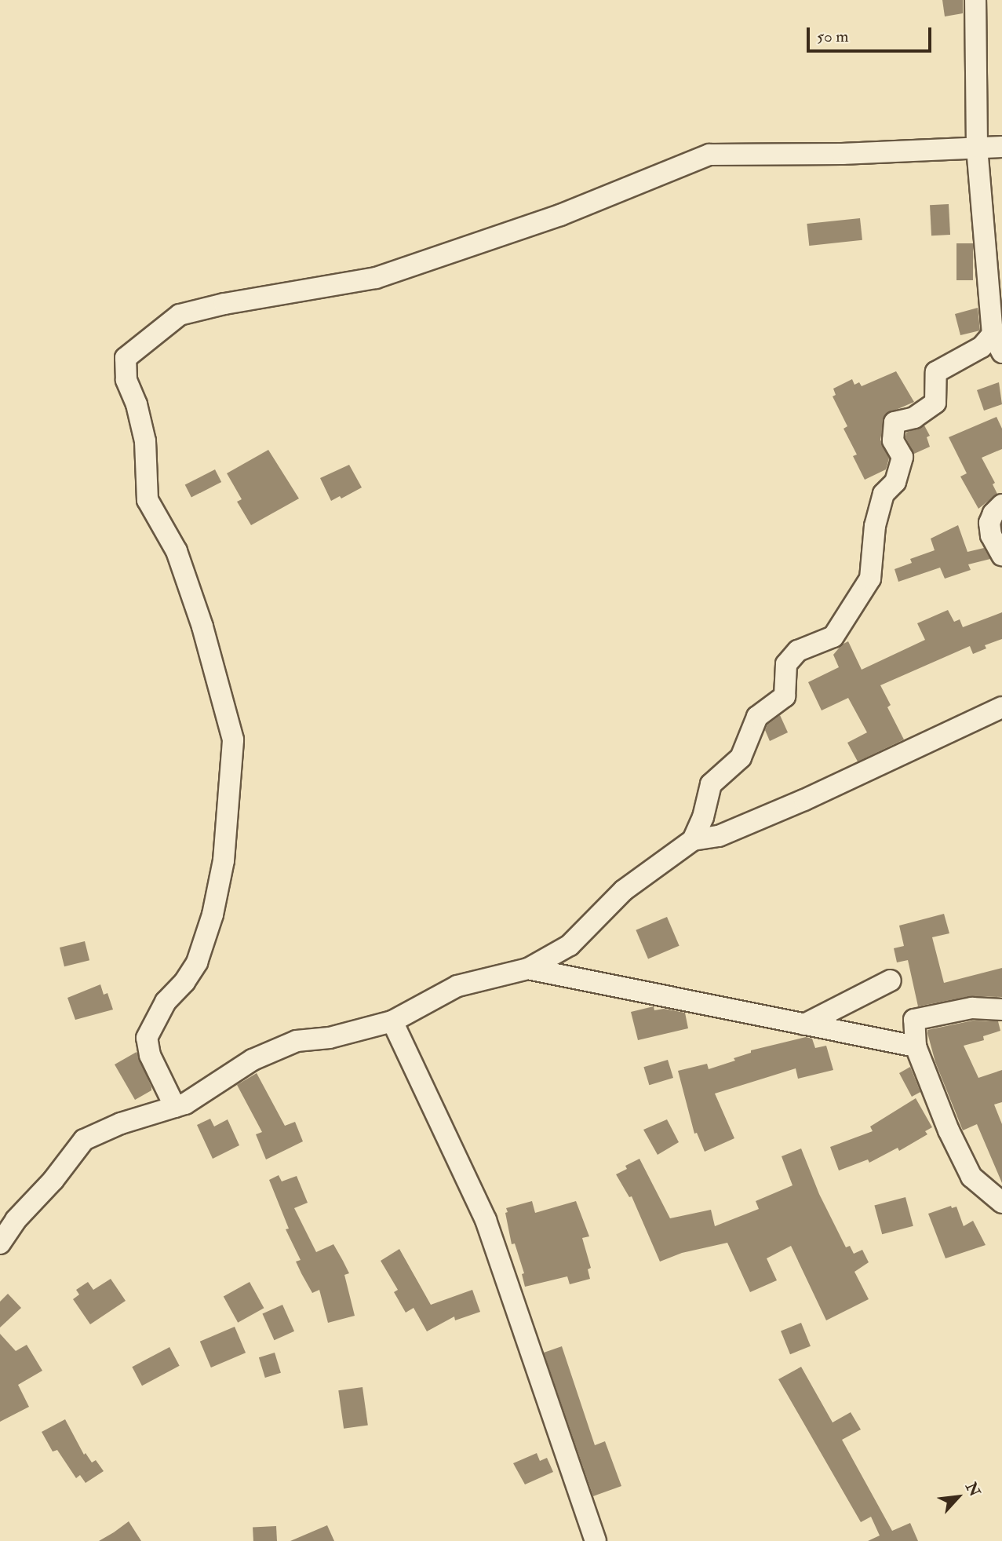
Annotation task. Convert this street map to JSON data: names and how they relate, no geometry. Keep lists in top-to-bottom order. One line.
{"scale_bar":"50 m","north":"top right"}
